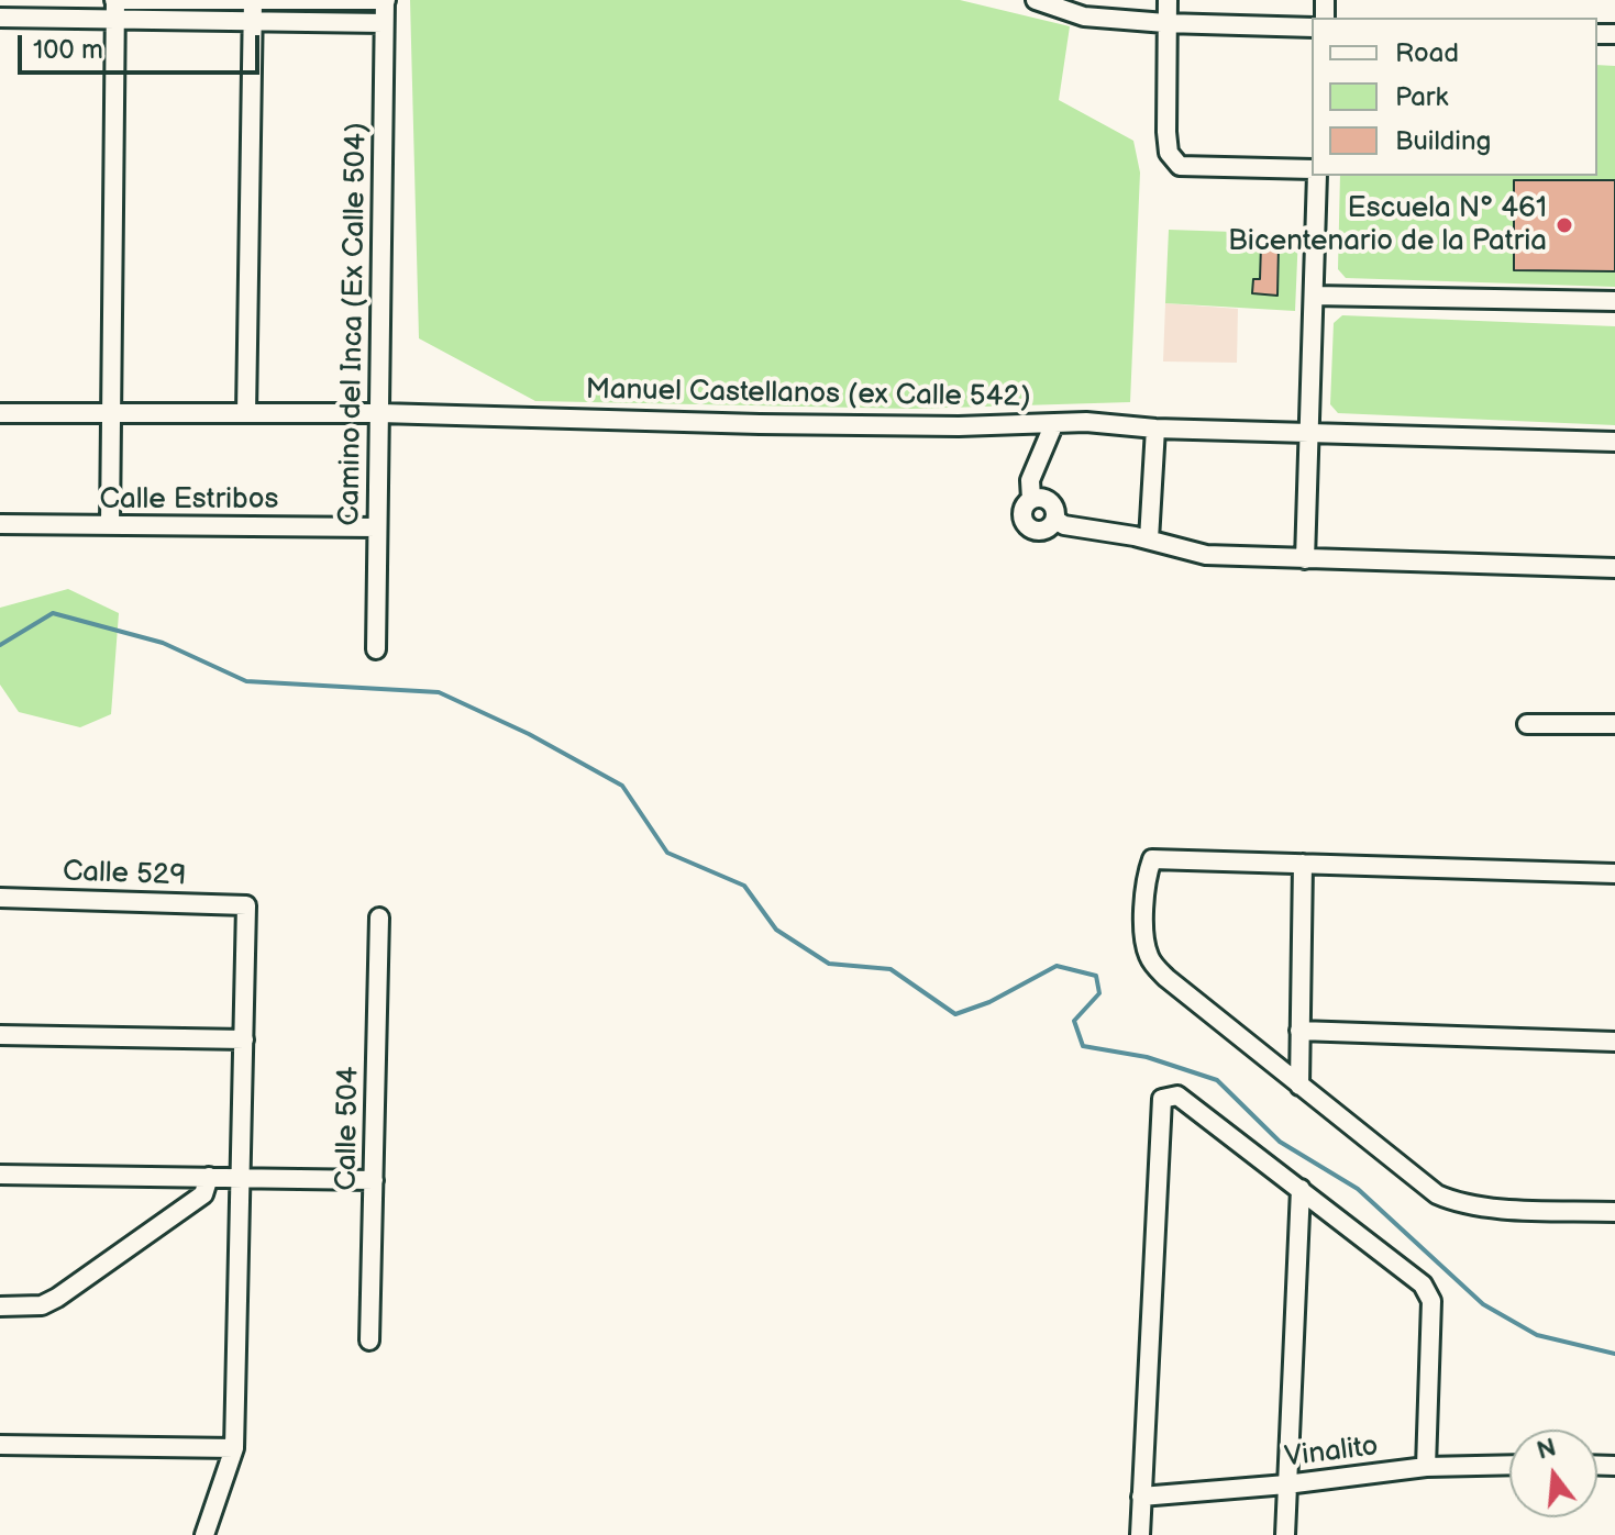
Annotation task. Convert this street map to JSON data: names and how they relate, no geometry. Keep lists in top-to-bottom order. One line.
{"streets":{"street":["Camino del Inca (Ex Calle 504)","Manuel Castellanos (ex Calle 542)","Calle Estribos","Calle 529","Calle 504","Vinalito"]},"crossings":[["Camino del Inca (Ex Calle 504)","Manuel Castellanos (ex Calle 542)"],["Camino del Inca (Ex Calle 504)","Calle Estribos"]],"places":["Escuela N° 461 Bicentenario de la Patria"],"legend":["Road","Park","Building"],"scale_bar":"100 m","north":"top"}
